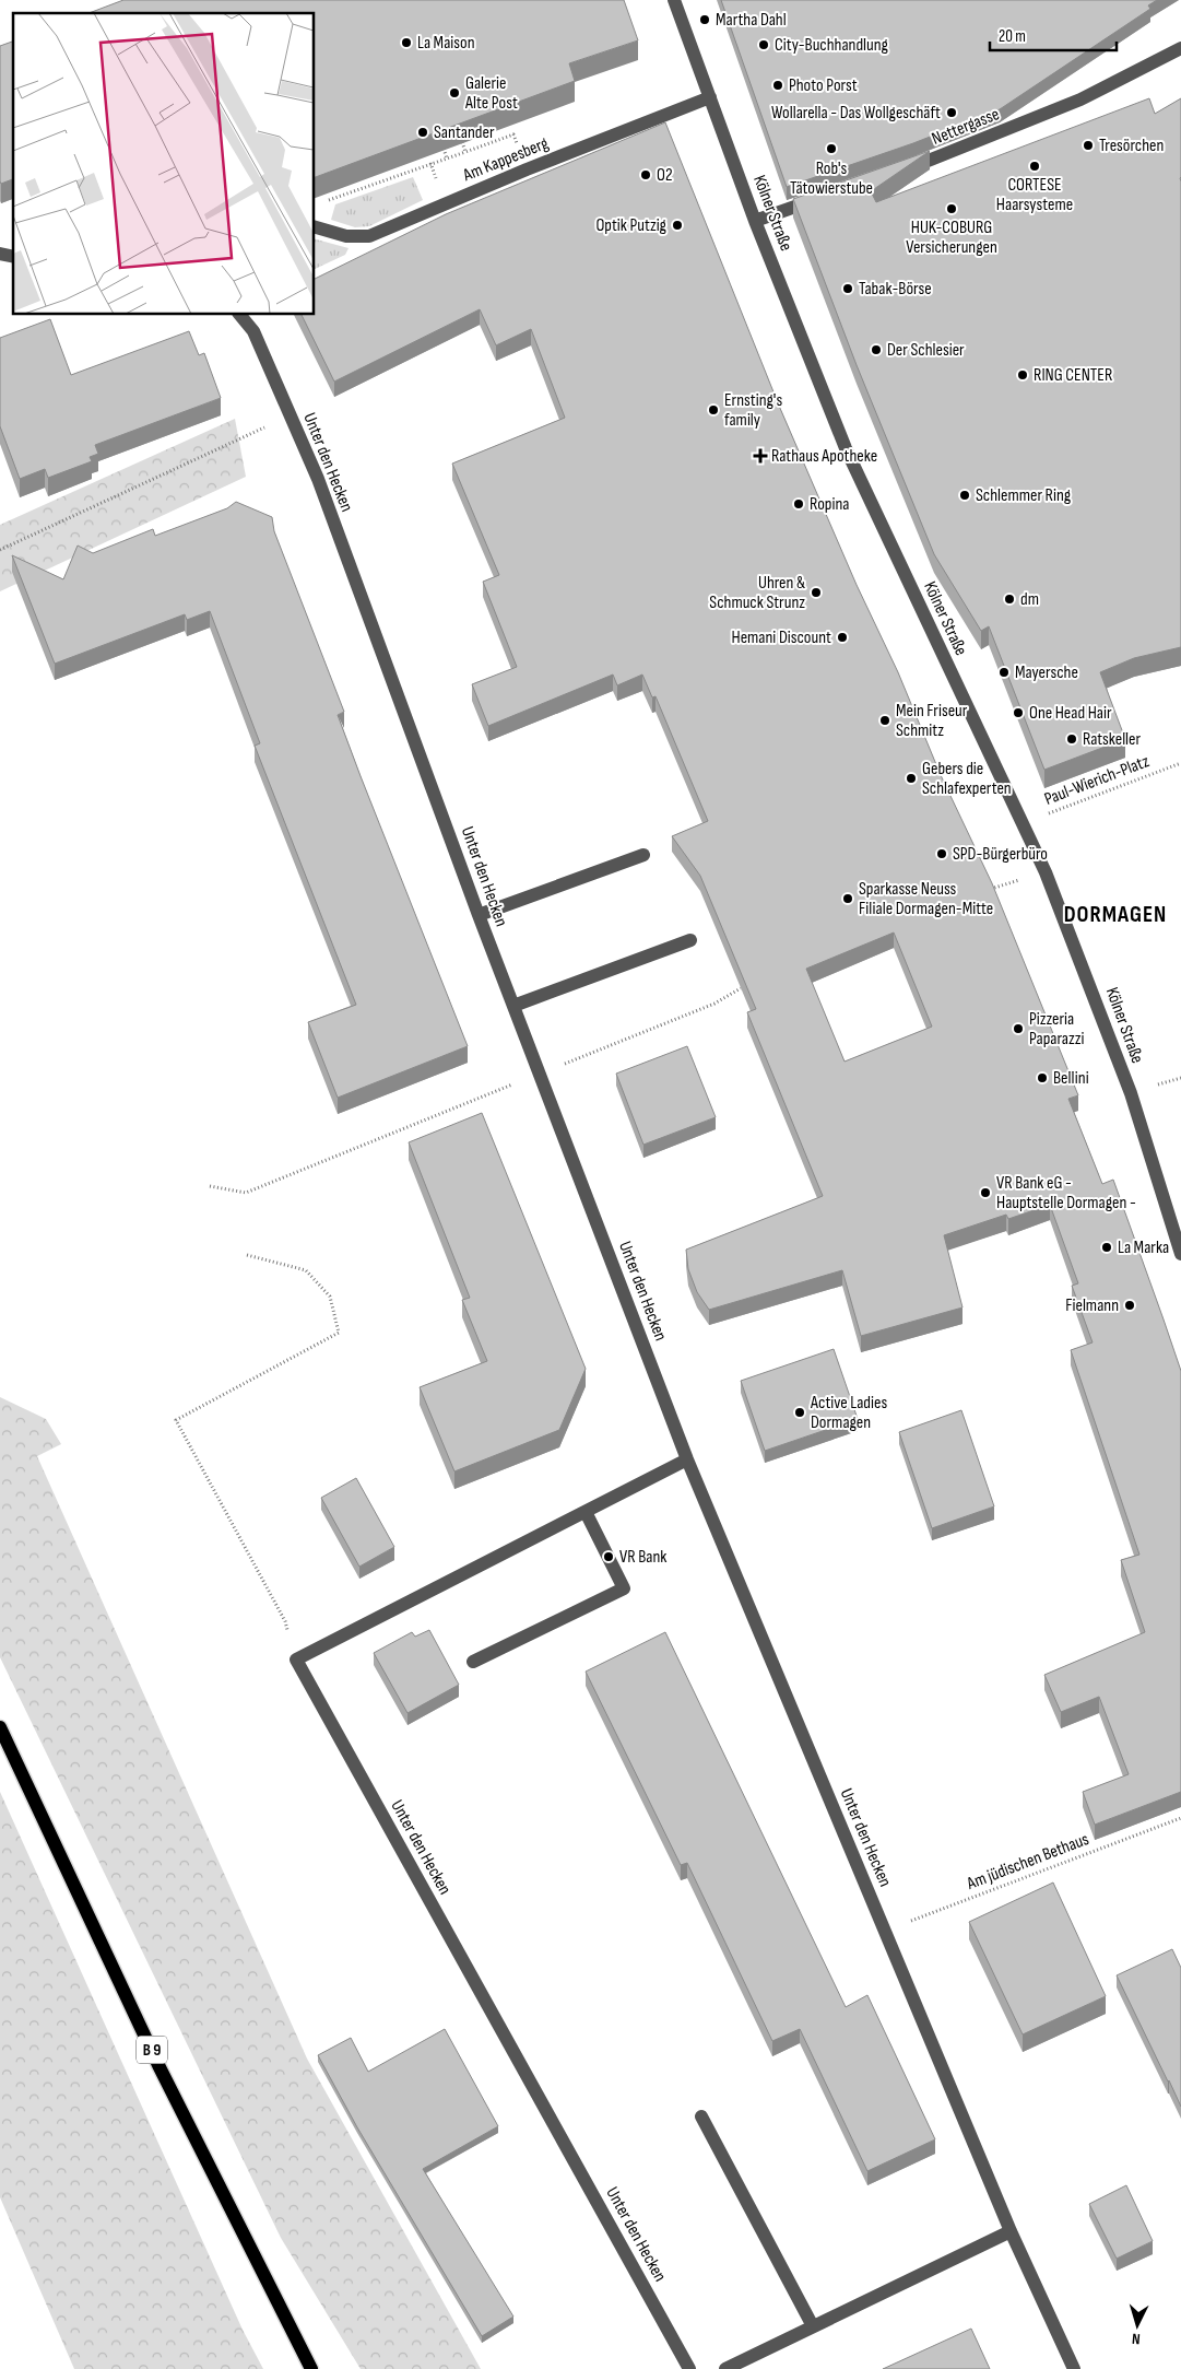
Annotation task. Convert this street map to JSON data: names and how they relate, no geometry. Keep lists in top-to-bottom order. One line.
{"streets":{"main road":["B 9"],"street":["Nettergasse","Am Kappesberg","Kölner Straße","Unter den Hecken"],"path":["Paul-Wierich-Platz","Am jüdischen Bethaus"]},"crossings":[["Am Kappesberg","Kölner Straße"],["Kölner Straße","Paul-Wierich-Platz"],["Unter den Hecken","Am jüdischen Bethaus"]],"districts":["DORMAGEN"],"places":{"other":["Martha Dahl","La Maison","City-Buchhandlung","Photo Porst","Galerie Alte Post","Wollarella - Das Wollgeschäft","Santander","Tresörchen","Rob's Tätowierstube","CORTESE Haarsysteme","O2","HUK-COBURG Versicherungen","Optik Putzig","Tabak-Börse","Der Schlesier","RING CENTER","Ernsting's family","Schlemmer Ring","Ropina","Uhren & Schmuck Strunz","dm","Hemani Discount","Mayersche","One Head Hair","Mein Friseur Schmitz","Ratskeller","Gebers die Schlafexperten","SPD-Bürgerbüro","Sparkasse Neuss Filiale Dormagen-Mitte","Pizzeria Paparazzi","Bellini","VR Bank eG - Hauptstelle Dormagen -","La Marka","Fielmann","Active Ladies Dormagen","VR Bank"],"health":["Rathaus Apotheke"]},"scale_bar":"20 m","north":"bottom"}
